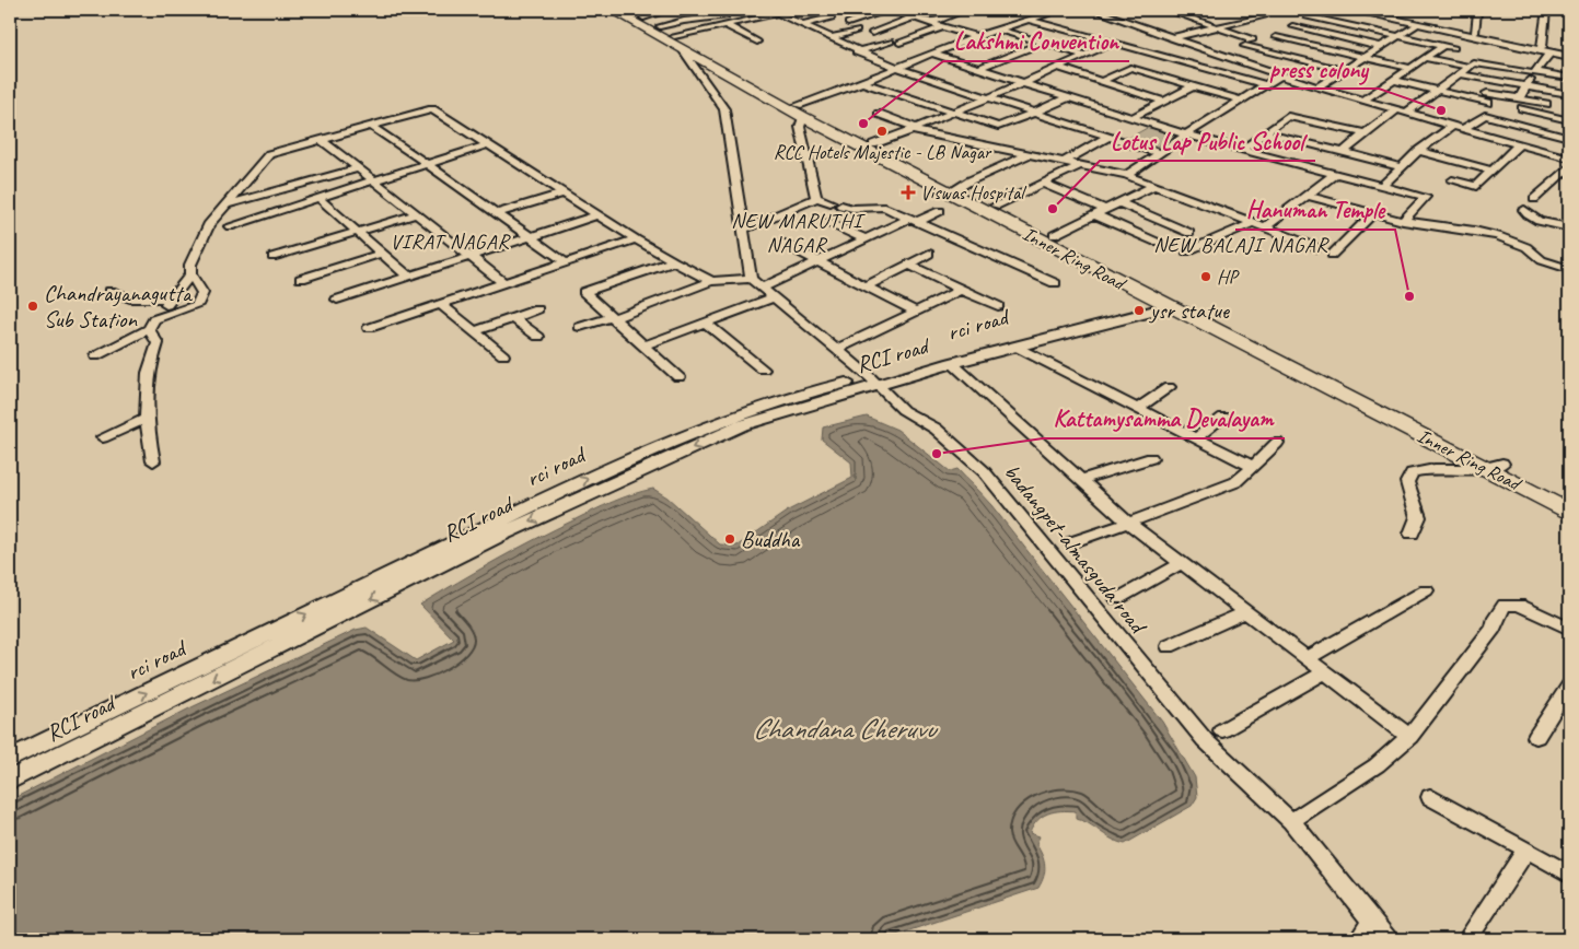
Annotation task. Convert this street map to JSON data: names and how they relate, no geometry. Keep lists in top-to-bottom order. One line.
{"streets":{"highway":["Inner Ring Road"],"main road":["rci road","RCI road"],"street":["badangpet-almasguda road"]},"crossings":[["Inner Ring Road","rci road"],["Inner Ring Road","RCI road"],["rci road","RCI road"],["rci road","badangpet-almasguda road"],["RCI road","badangpet-almasguda road"]],"one_way":["rci road","RCI road"],"districts":["NEW MARUTHI NAGAR","VIRAT NAGAR","NEW BALAJI NAGAR"],"water":["Chandana Cheruvu"],"places":{"other":["press colony","Lakshmi Convention","RCC Hotels Majestic - LB Nagar","Lotus Lap Public School","HP","Hanuman Temple","Chandrayanagutta Sub Station","ysr statue","Kattamysamma Devalayam","Buddha"],"health":["Viswas Hospital"]}}
